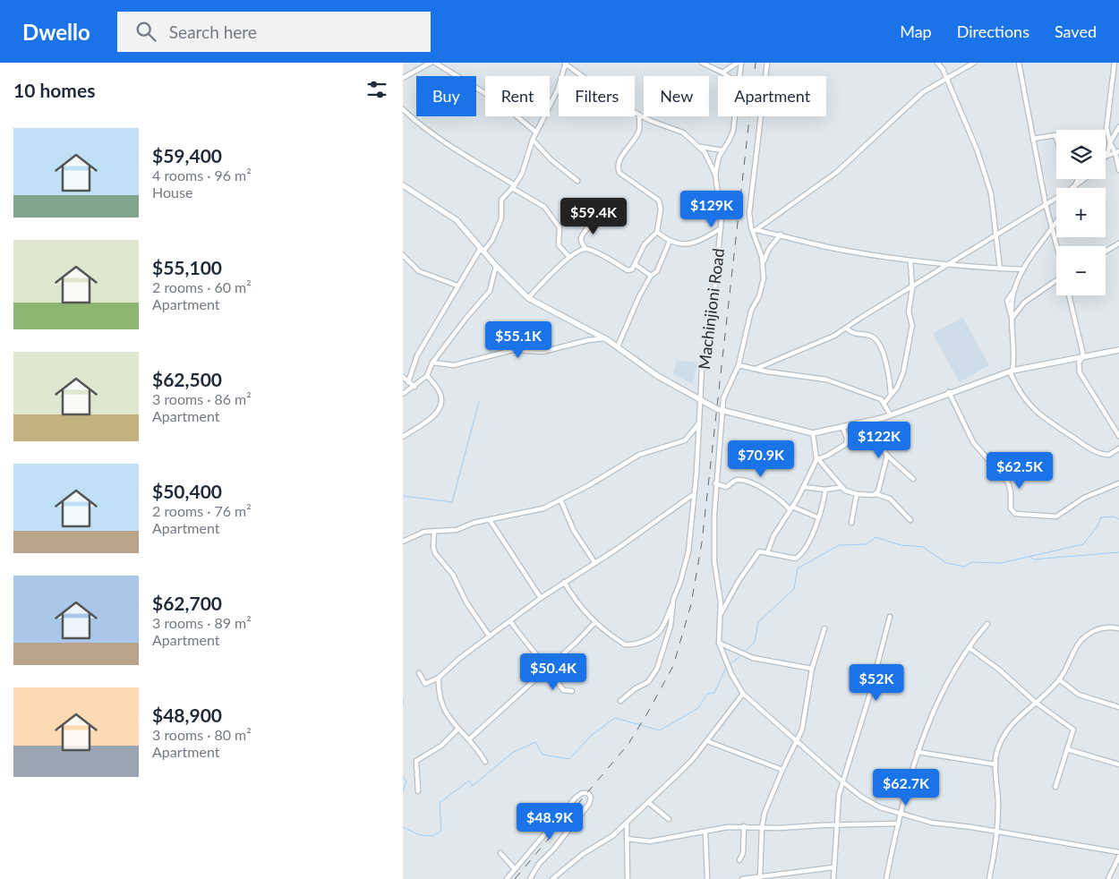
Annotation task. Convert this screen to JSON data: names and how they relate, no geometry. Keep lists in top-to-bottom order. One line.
{"streets":{"street":["Machinjioni Road"]},"page":{"header":"Dwello","search":"Search here","nav":["Map","Directions","Saved"],"heading":"10 homes","chip":["Buy","Rent","Filters","New","Apartment"],"list":[{"name":"$59,400","note":"4 rooms · 96 m² · House"},{"name":"$55,100","note":"2 rooms · 60 m² · Apartment"},{"name":"$62,500","note":"3 rooms · 86 m² · Apartment"},{"name":"$50,400","note":"2 rooms · 76 m² · Apartment"},{"name":"$62,700","note":"3 rooms · 89 m² · Apartment"},{"name":"$48,900","note":"3 rooms · 80 m² · Apartment"}],"map_buttons":["+","−"],"price":["$129K","$59.4K","$55.1K","$122K","$70.9K","$62.5K","$50.4K","$52K","$62.7K","$48.9K"]}}
